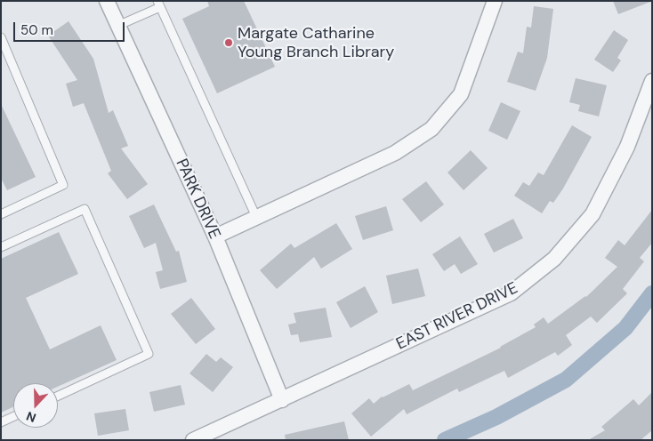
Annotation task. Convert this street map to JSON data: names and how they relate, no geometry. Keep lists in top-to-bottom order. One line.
{"streets":{"street":["PARK DRIVE","EAST RIVER DRIVE"]},"crossings":[["PARK DRIVE","EAST RIVER DRIVE"]],"places":["Margate Catharine Young Branch Library"],"scale_bar":"50 m","north":"bottom"}
